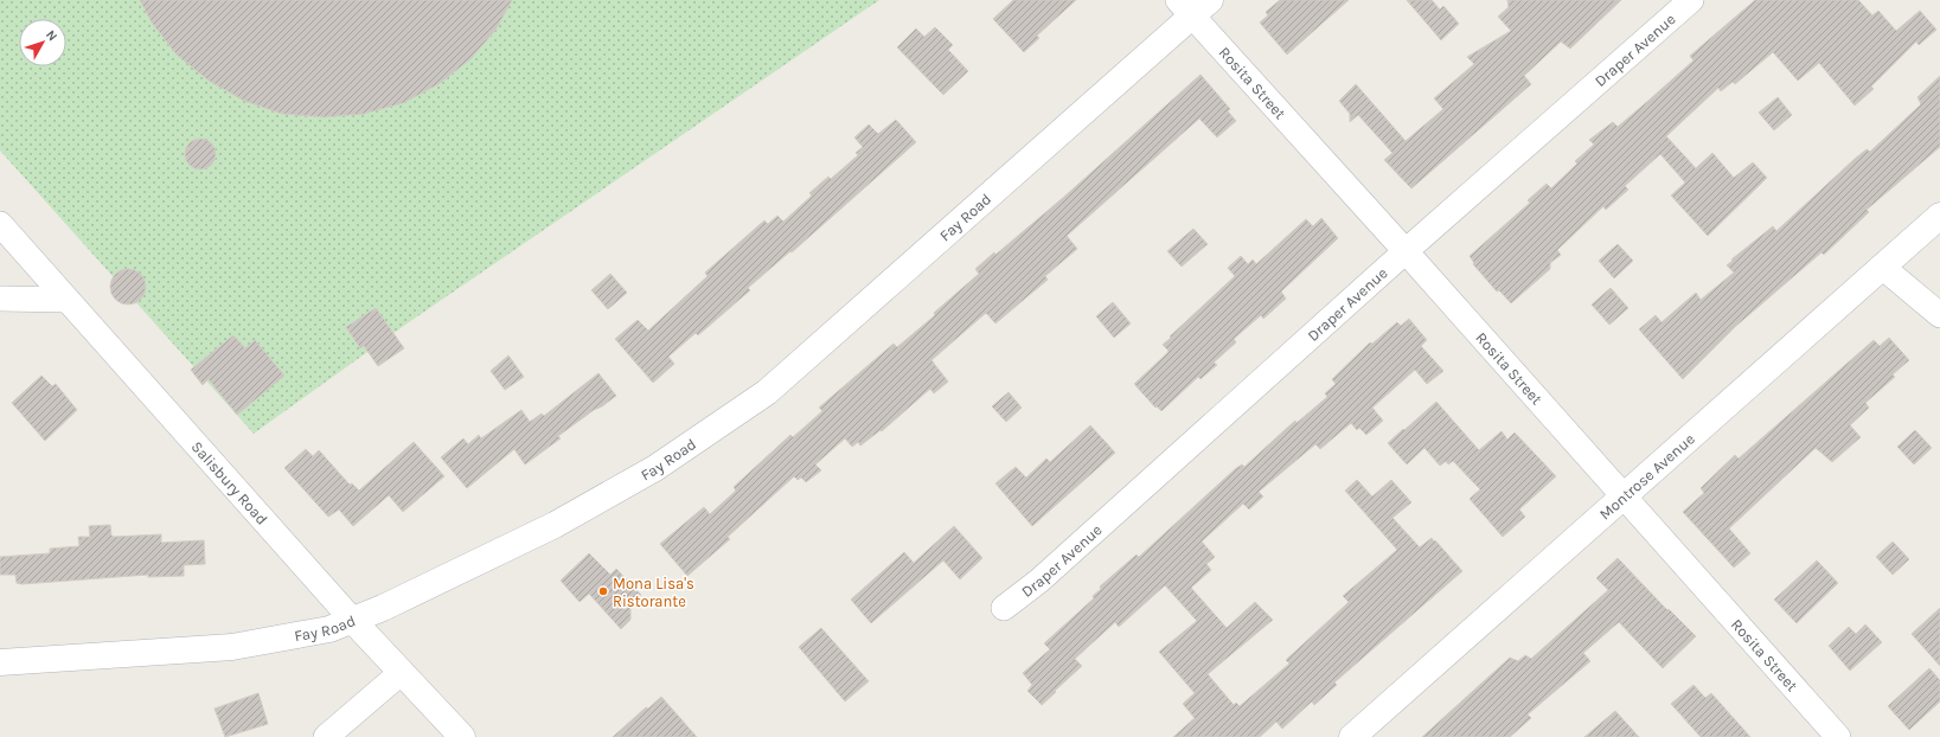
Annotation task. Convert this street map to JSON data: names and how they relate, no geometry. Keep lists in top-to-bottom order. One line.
{"streets":{"street":["Draper Avenue","Rosita Street","Fay Road","Montrose Avenue","Salisbury Road"]},"crossings":[["Draper Avenue","Rosita Street"],["Rosita Street","Fay Road"],["Rosita Street","Montrose Avenue"],["Fay Road","Salisbury Road"]],"places":["Mona Lisa's Ristorante"],"north":"top right"}
